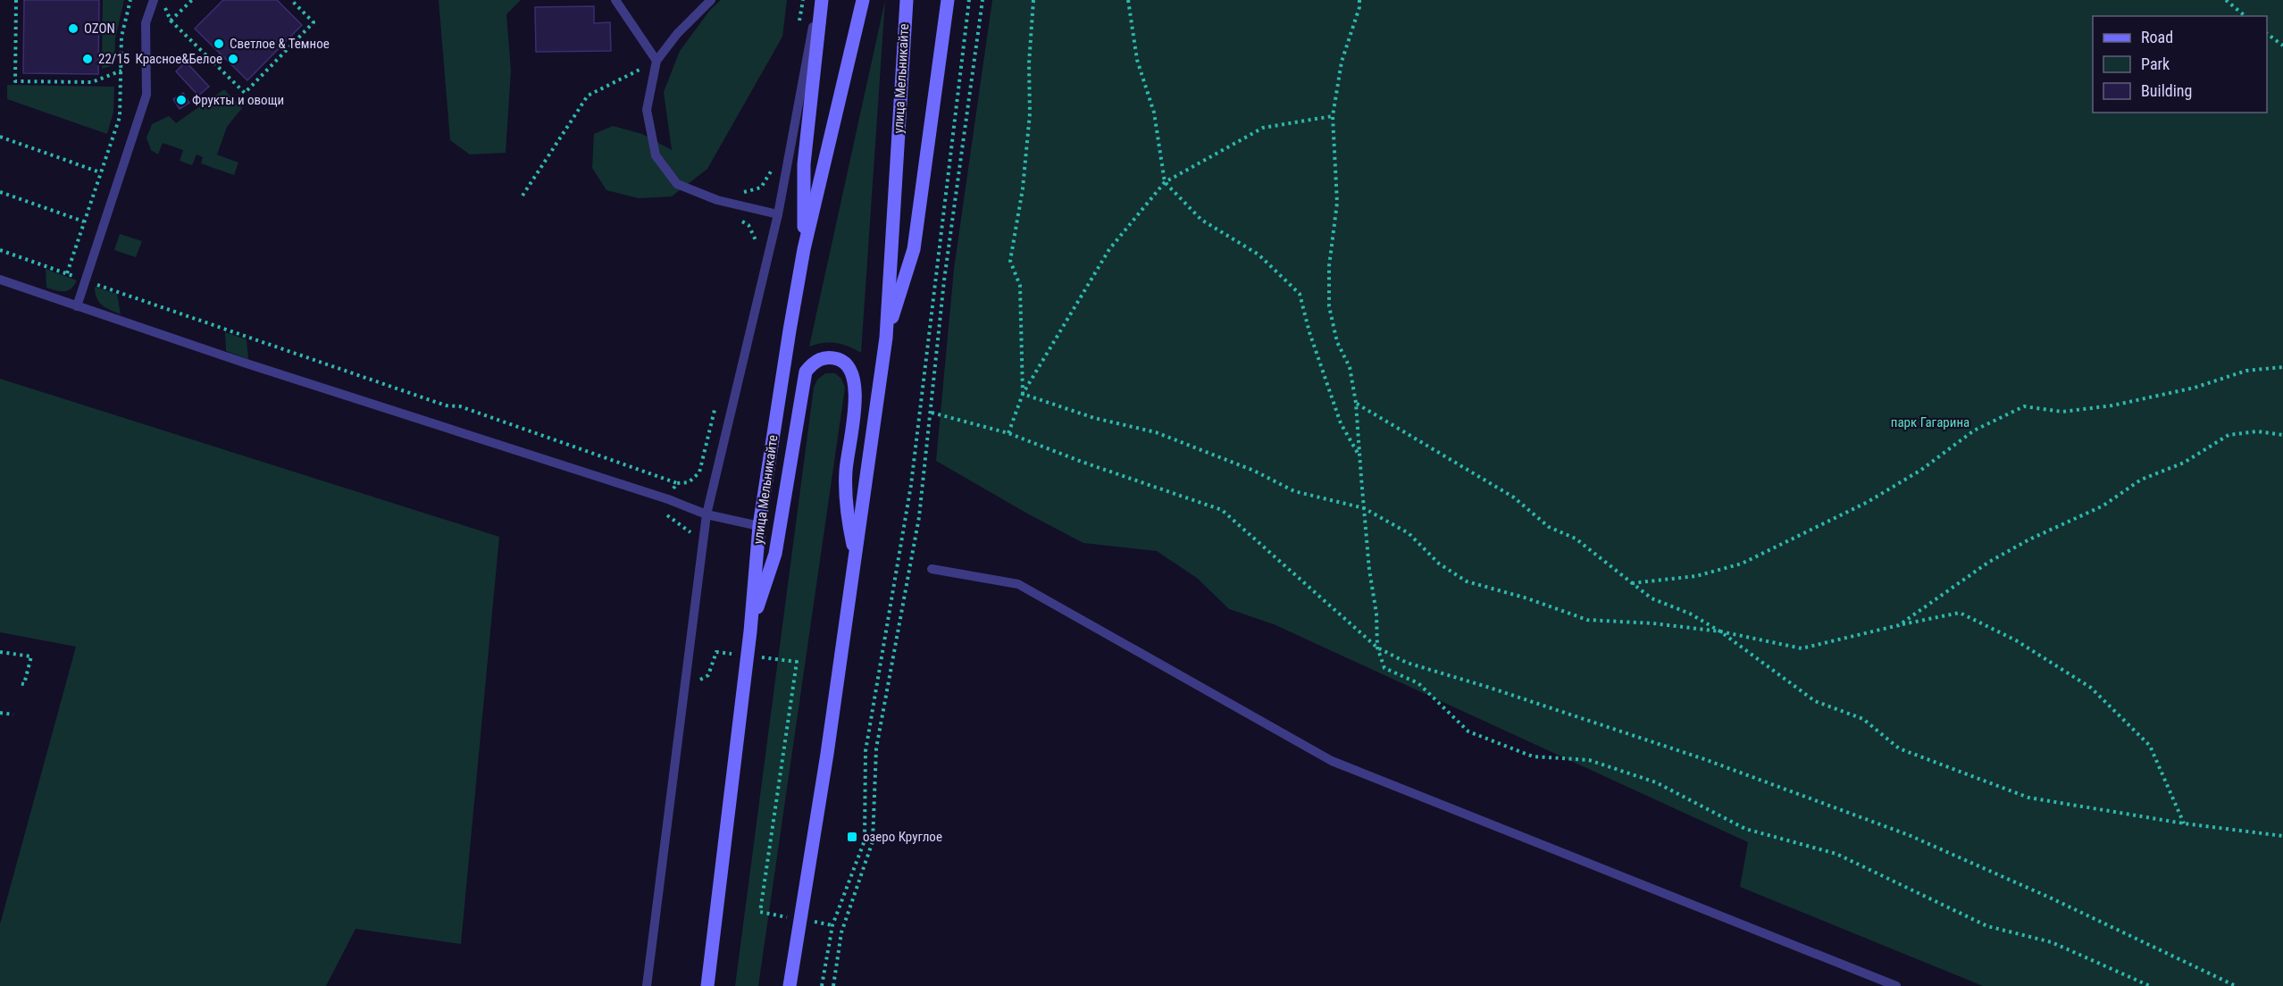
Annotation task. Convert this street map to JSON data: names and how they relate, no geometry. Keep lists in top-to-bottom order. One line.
{"streets":{"main road":["улица Мельникайте"]},"parks":["парк Гагарина"],"places":{"other":["OZON","Светлое & Темное","22/15","Красное&Белое","Фрукты и овощи"],"transit":["озеро Круглое"]},"legend":["Road","Park","Building"]}
